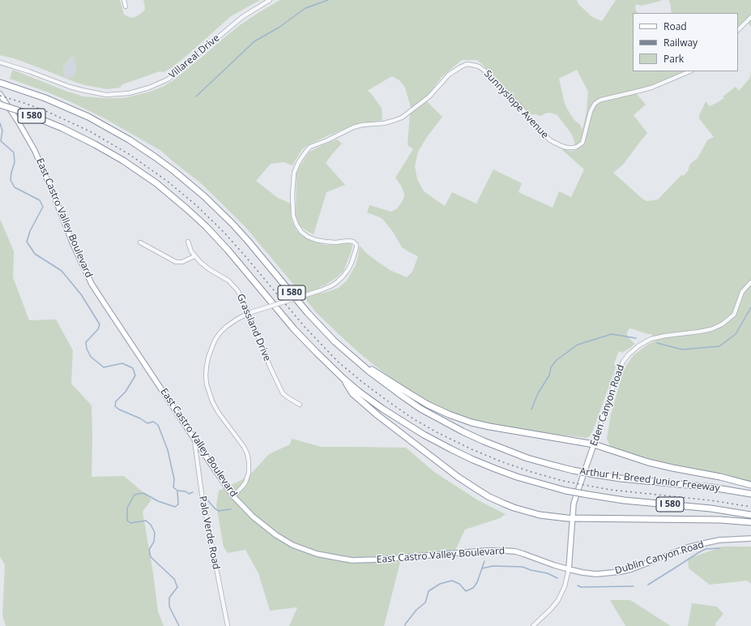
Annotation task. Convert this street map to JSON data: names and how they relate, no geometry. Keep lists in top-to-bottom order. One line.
{"streets":{"highway":["I 580","Arthur H. Breed Junior Freeway"],"main road":["East Castro Valley Boulevard","Eden Canyon Road","Dublin Canyon Road"],"street":["Villareal Drive","Sunnyslope Avenue","Grassland Drive","Palo Verde Road"]},"crossings":[["Sunnyslope Avenue","East Castro Valley Boulevard"],["Sunnyslope Avenue","Grassland Drive"],["East Castro Valley Boulevard","Eden Canyon Road"],["East Castro Valley Boulevard","Palo Verde Road"],["East Castro Valley Boulevard","Dublin Canyon Road"],["Eden Canyon Road","Dublin Canyon Road"]],"legend":["Road","Railway","Park"]}
